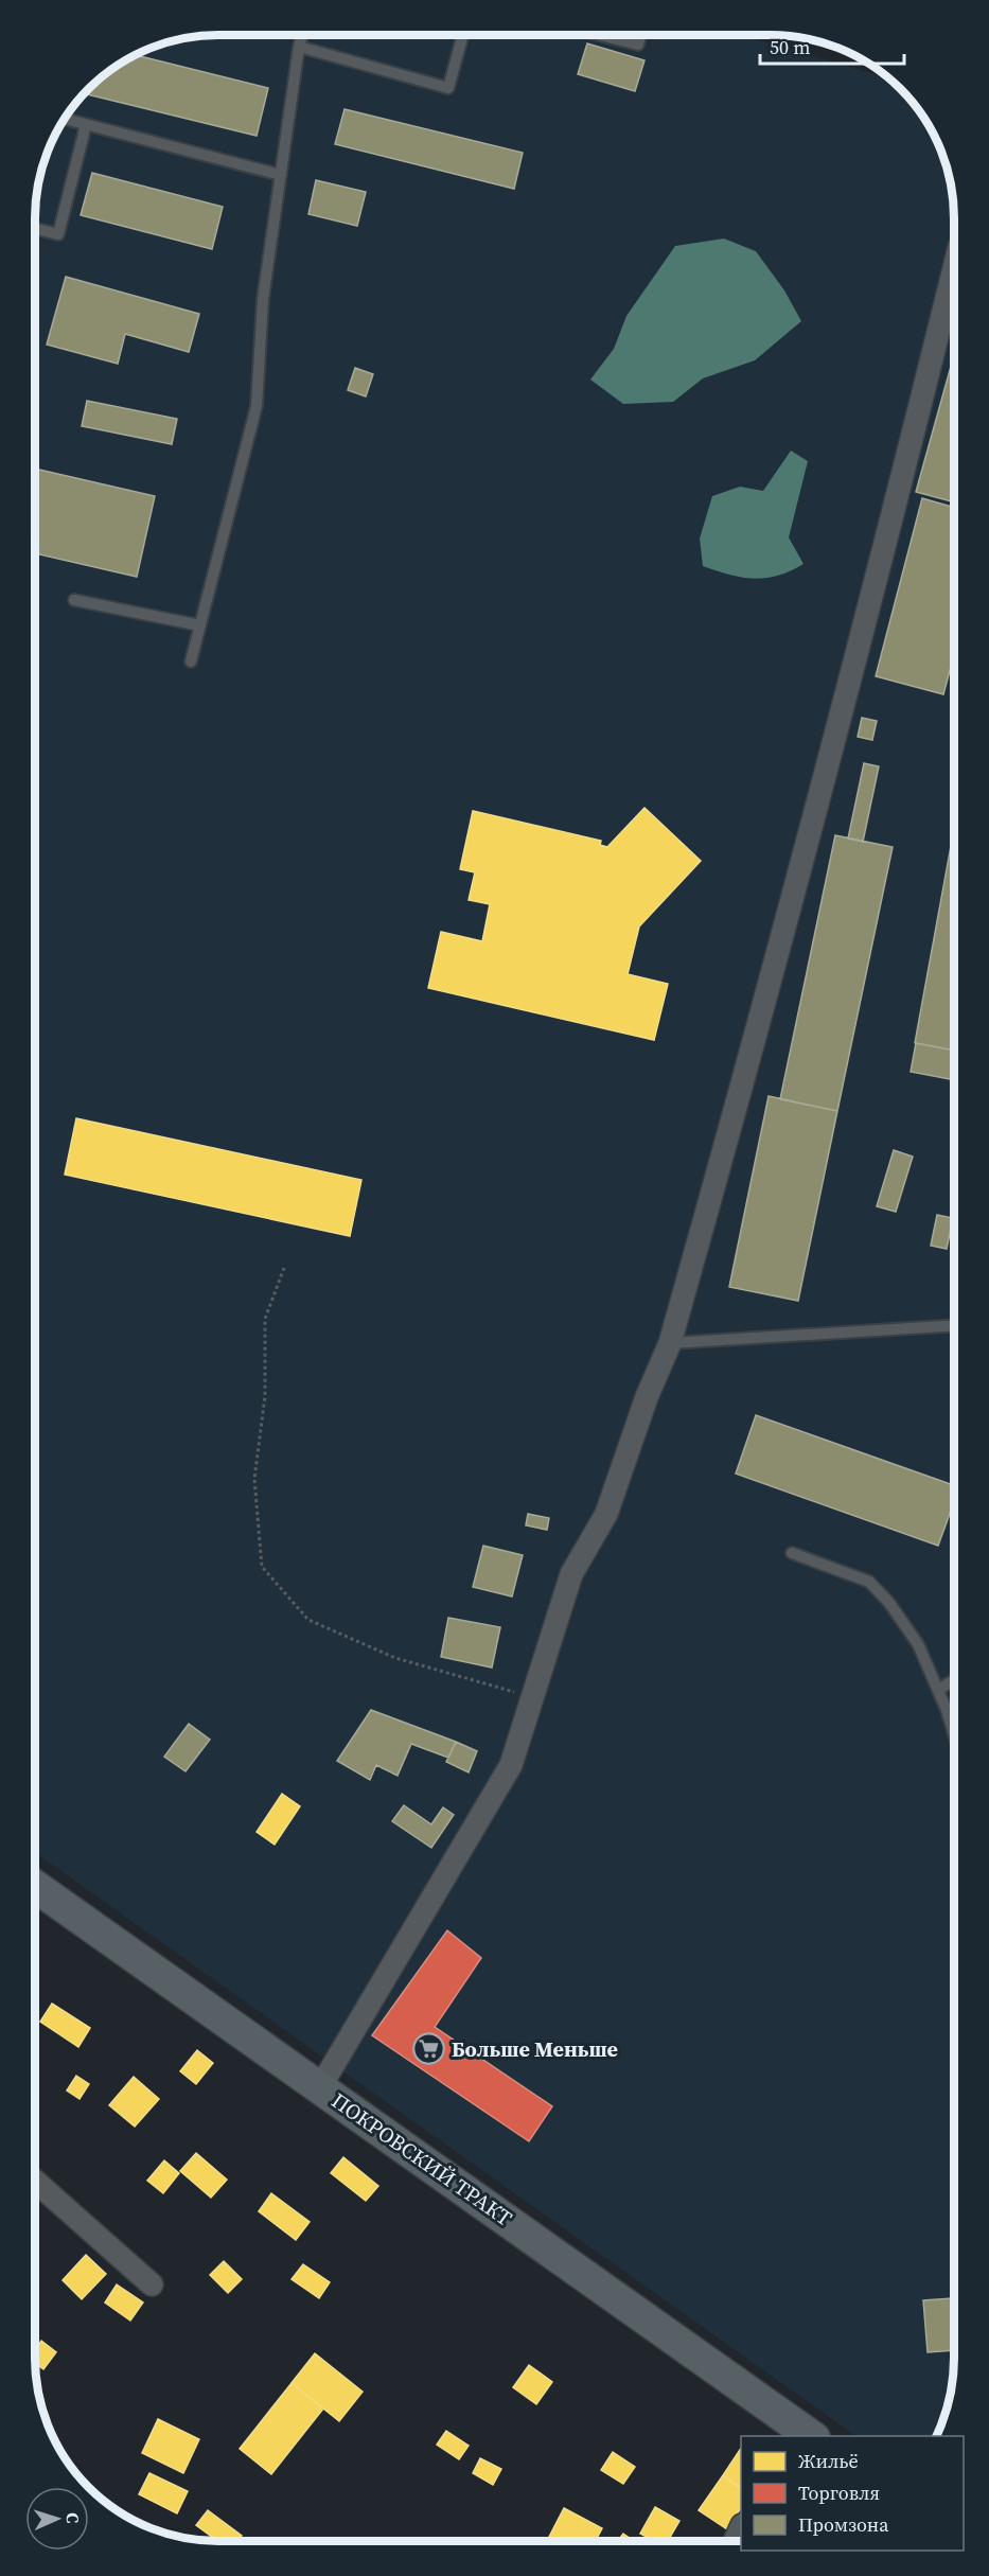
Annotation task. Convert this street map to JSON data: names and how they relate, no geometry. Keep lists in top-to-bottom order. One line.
{"streets":{"main road":["ПОКРОВСКИЙ ТРАКТ"]},"places":{"supermarket":["Больше Меньше"]},"legend":["Жильё","Торговля","Промзона"],"scale_bar":"50 m","north":"right"}
